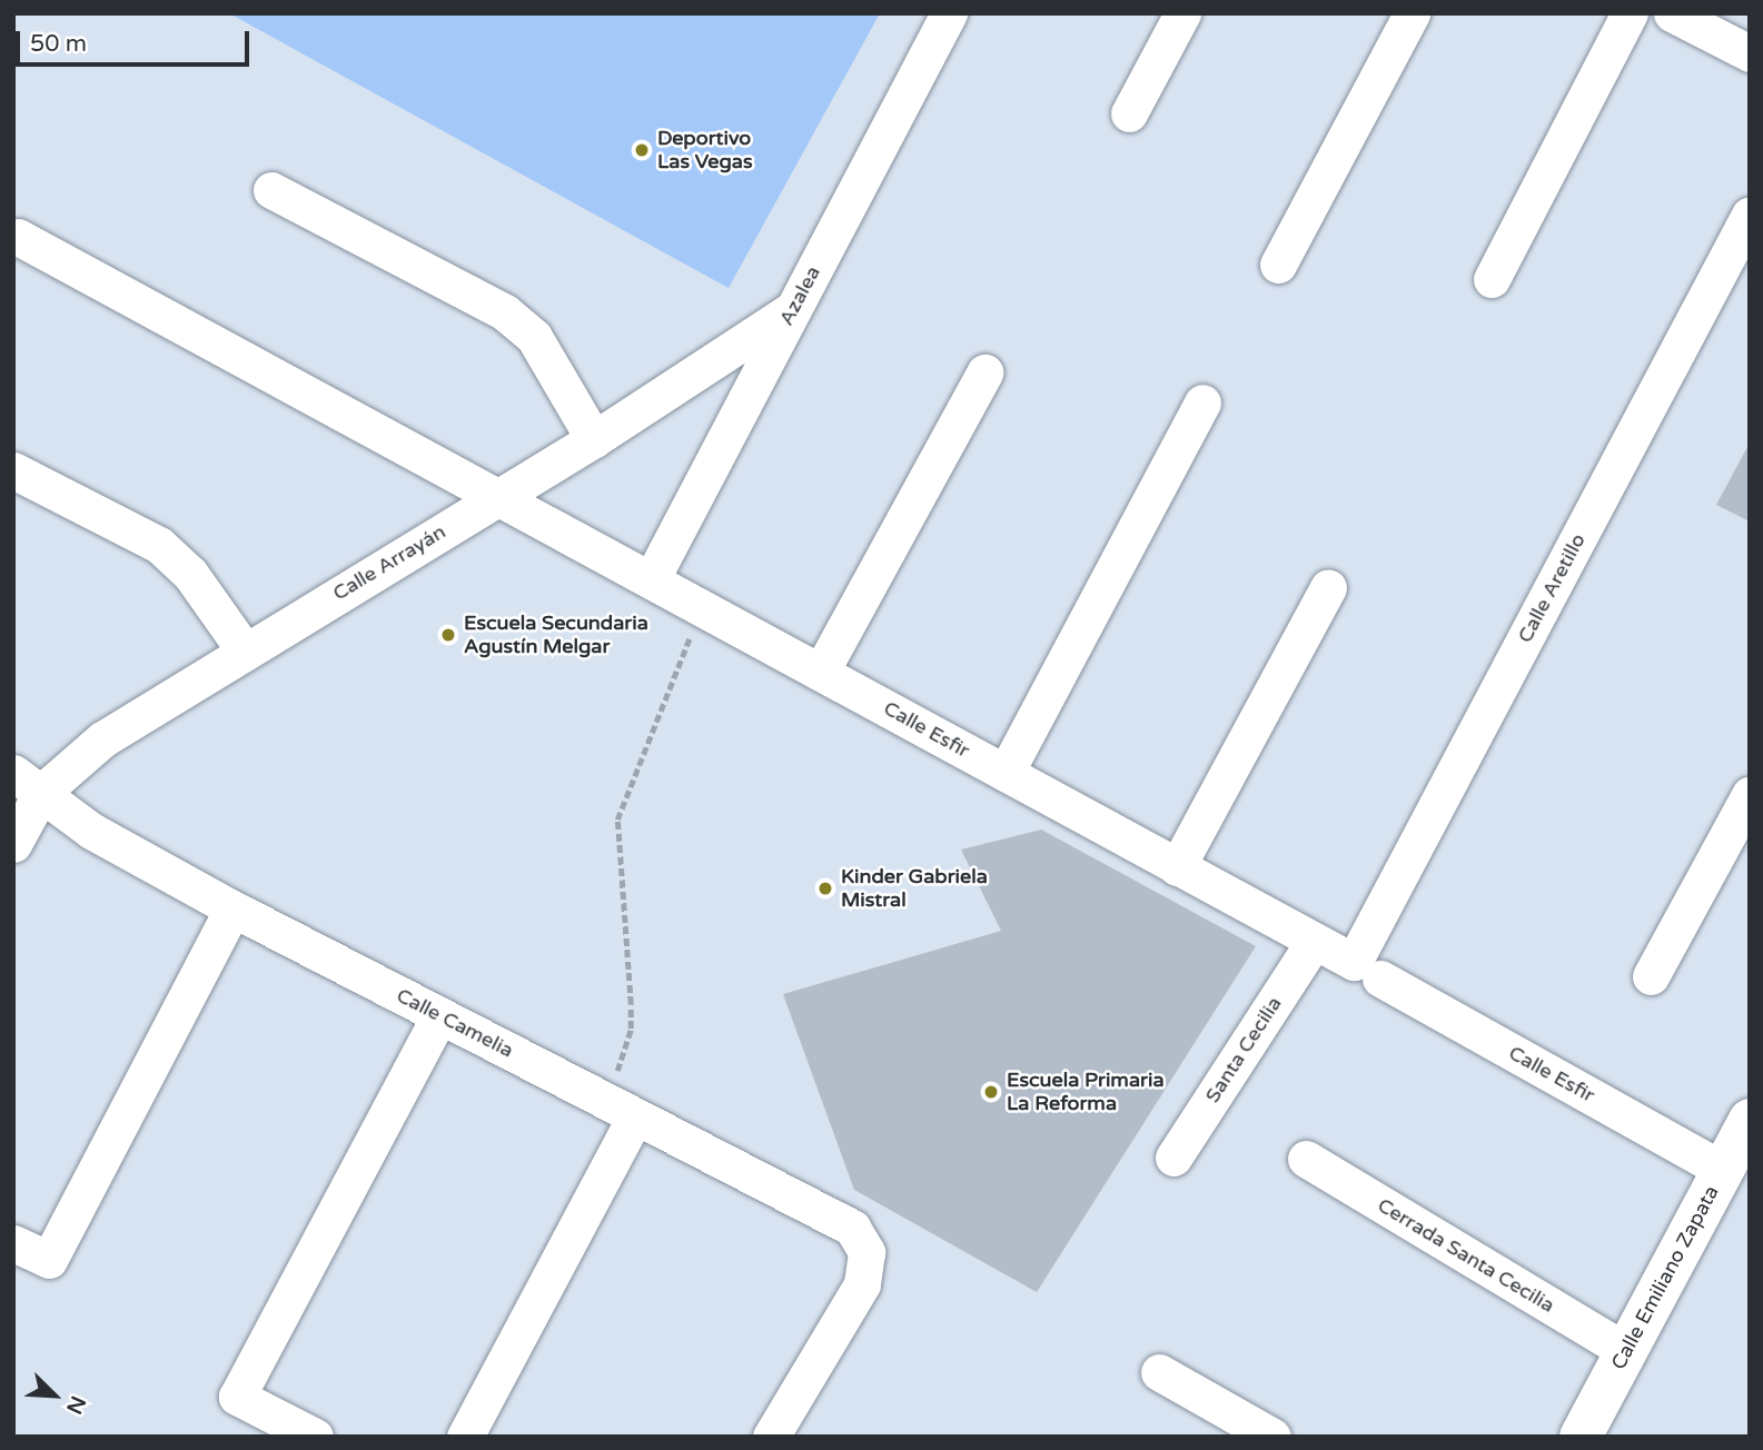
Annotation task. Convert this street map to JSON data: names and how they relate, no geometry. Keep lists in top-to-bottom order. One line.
{"streets":{"main road":["Calle Emiliano Zapata"],"street":["Azalea","Calle Arrayán","Calle Aretillo","Calle Esfir","Calle Camelia","Santa Cecilia","Cerrada Santa Cecilia"]},"crossings":[["Azalea","Calle Arrayán"],["Azalea","Calle Esfir"],["Calle Arrayán","Calle Esfir"],["Calle Arrayán","Calle Camelia"],["Calle Aretillo","Calle Esfir"],["Calle Esfir","Santa Cecilia"],["Calle Esfir","Calle Emiliano Zapata"],["Cerrada Santa Cecilia","Calle Emiliano Zapata"]],"places":["Deportivo Las Vegas","Escuela Secundaria Agustín Melgar","Kinder Gabriela Mistral","Escuela Primaria La Reforma"],"scale_bar":"50 m","north":"bottom right"}
